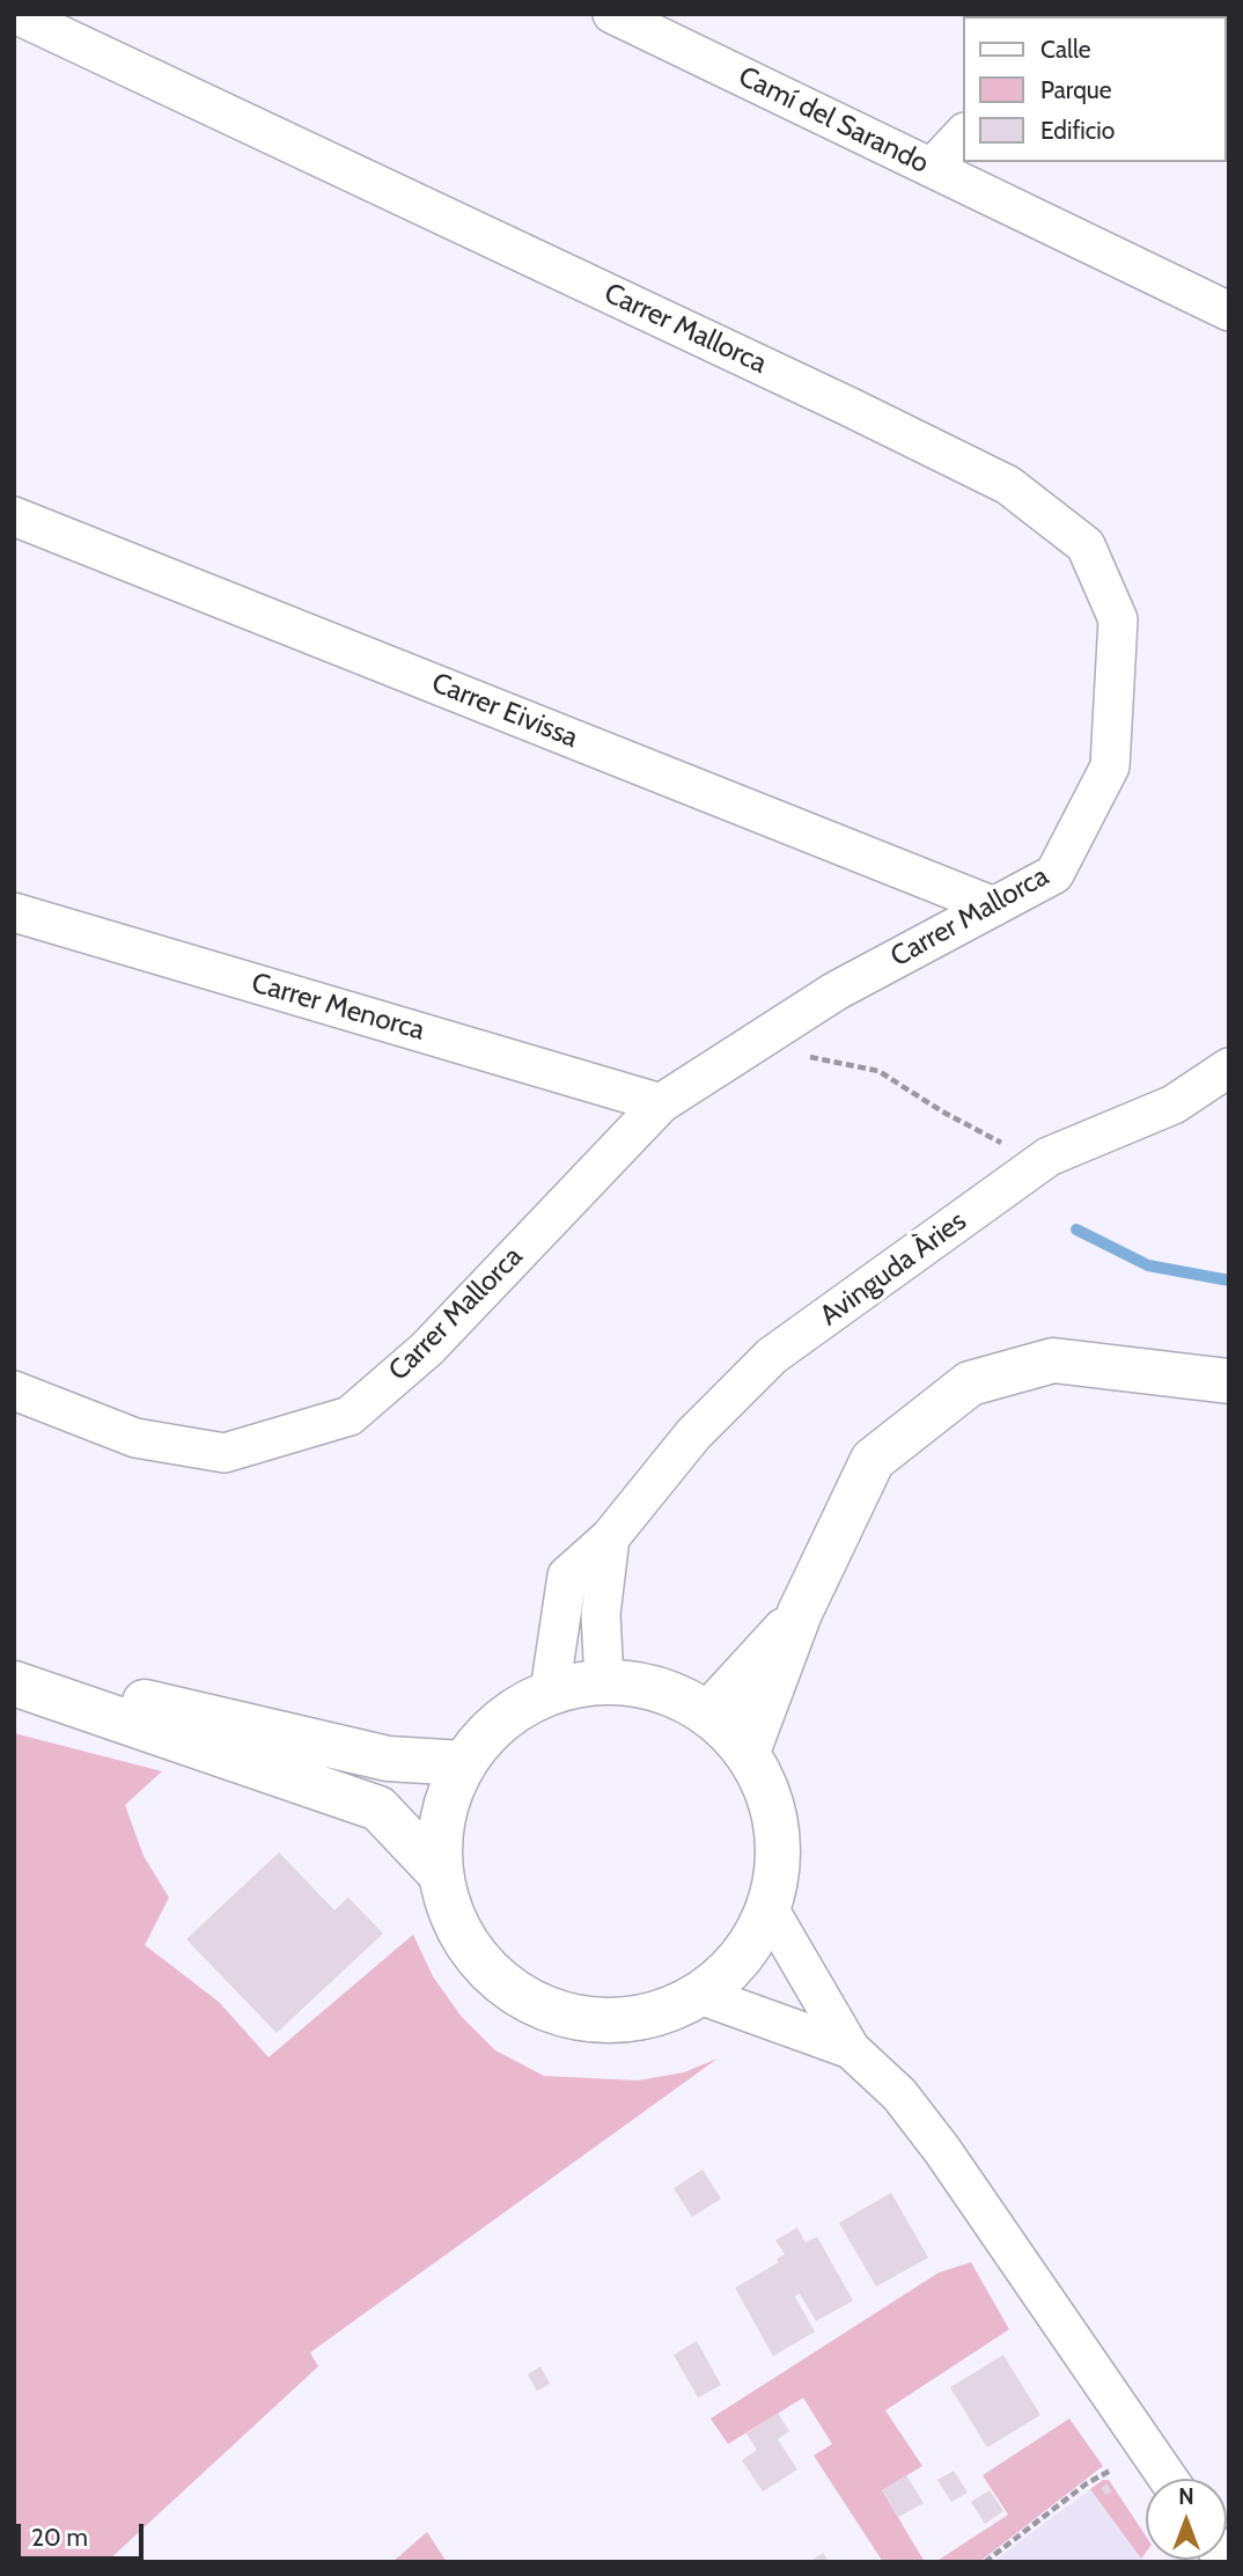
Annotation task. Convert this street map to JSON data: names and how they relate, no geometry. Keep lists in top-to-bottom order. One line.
{"streets":{"street":["Camí del Sarando","Carrer Mallorca","Carrer Eivissa","Carrer Menorca","Avinguda Àries"]},"crossings":[["Carrer Mallorca","Carrer Eivissa"],["Carrer Mallorca","Carrer Menorca"]],"legend":["Calle","Parque","Edificio"],"scale_bar":"20 m","north":"top"}
